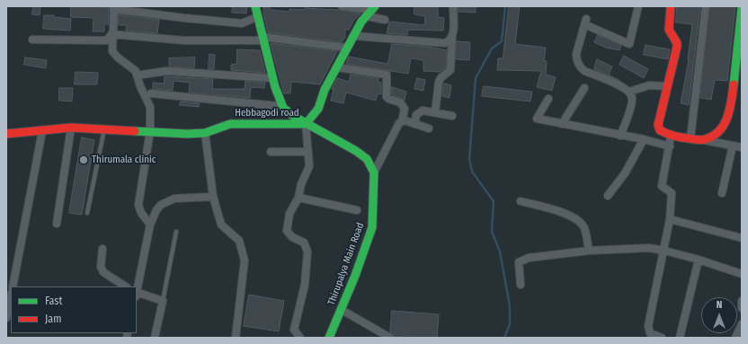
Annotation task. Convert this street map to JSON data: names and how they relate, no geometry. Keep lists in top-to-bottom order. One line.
{"streets":{"street":["Hebbagodi road","Thirupalya Main Road"]},"places":["Thirumala clinic"],"legend":["Fast","Jam"],"north":"top"}
